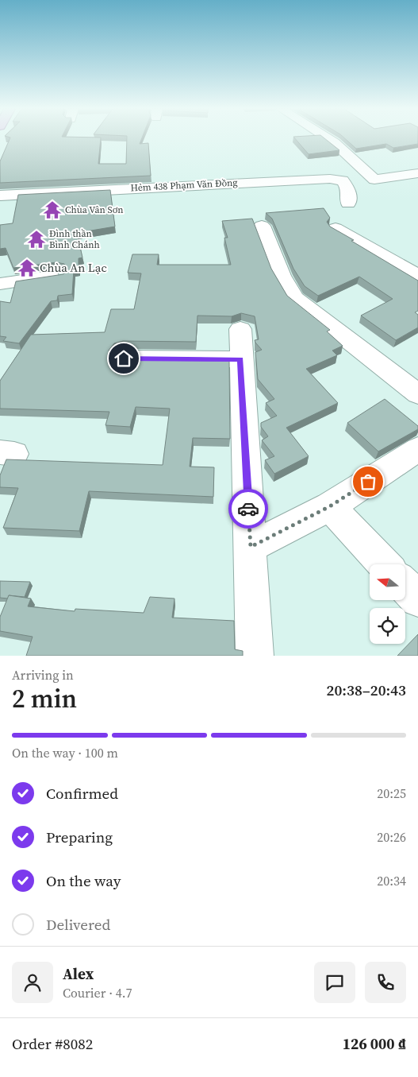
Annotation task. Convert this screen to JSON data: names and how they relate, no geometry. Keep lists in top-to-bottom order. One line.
{"streets":{"street":["Hẻm 438 Phạm Văn Đồng"]},"places":{"temple":["Chùa Vân Sơn","Đình thần Bình Chánh","Chùa An Lạc"]},"north":"left","page":{"heading":["2 min","Arriving in","20:38–20:43"],"panel":["Alex","Courier · 4.7","Order #8082","126 000 ₫"],"bar":"On the way · 100 m","list":[["Confirmed","20:25"],["Preparing","20:26"],["On the way","20:34"],"Delivered"]}}
